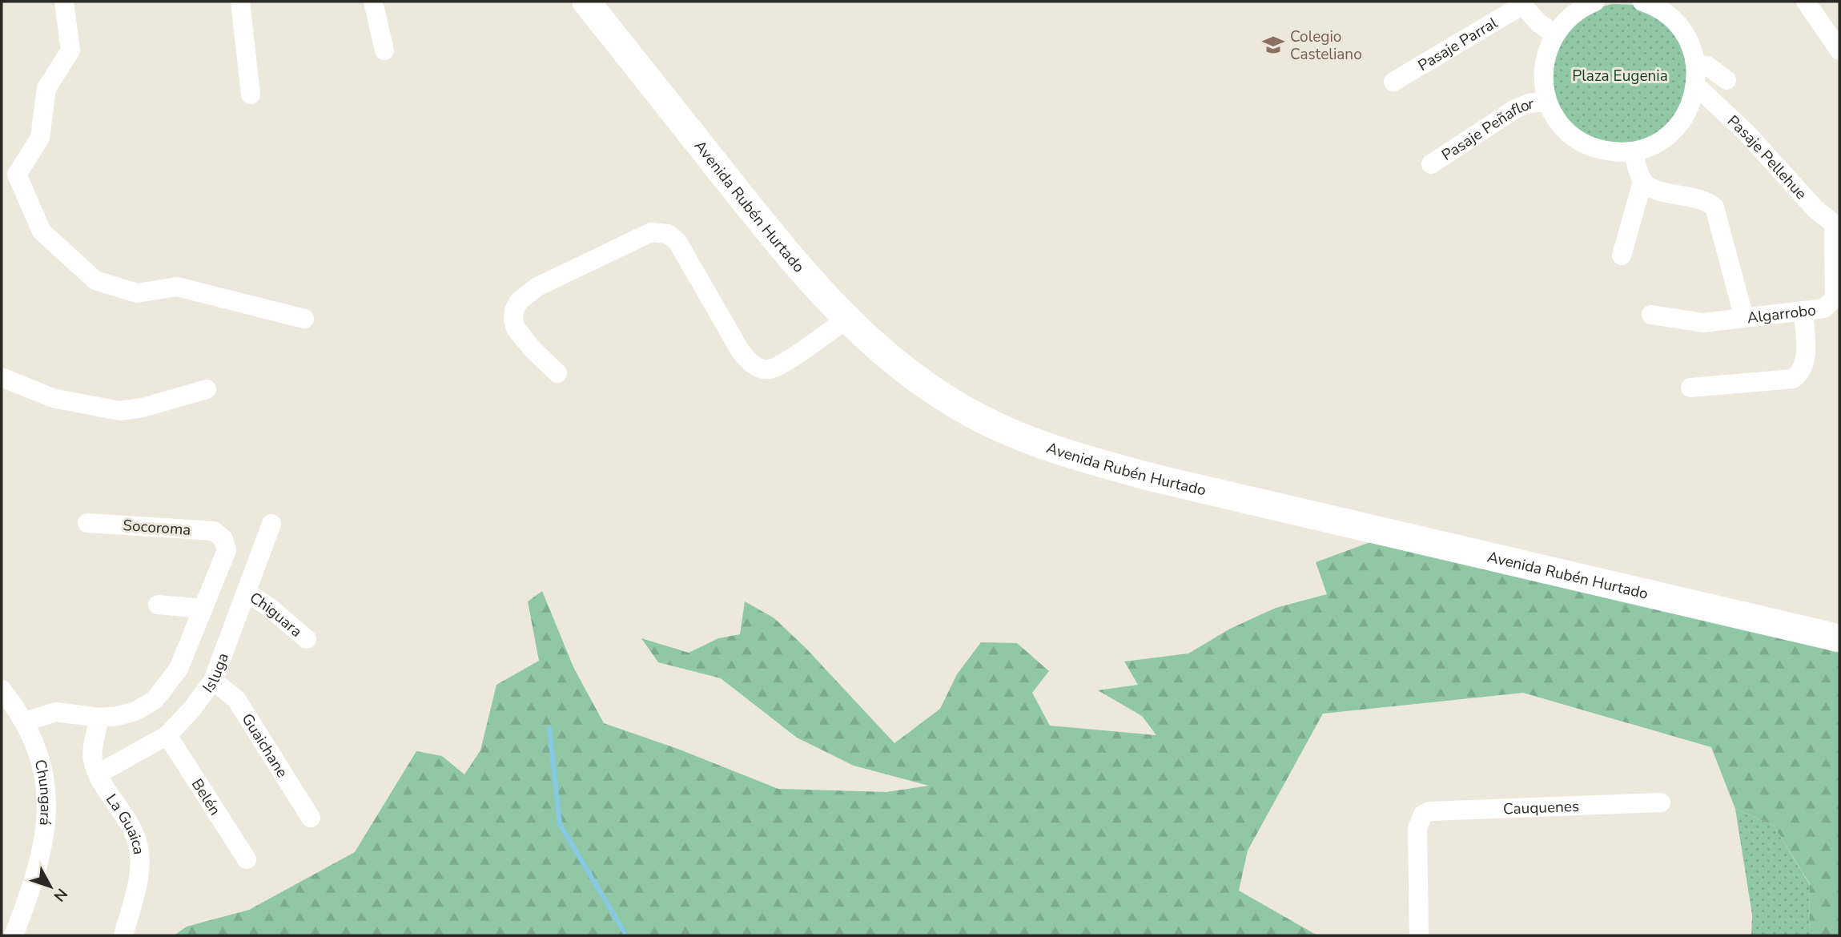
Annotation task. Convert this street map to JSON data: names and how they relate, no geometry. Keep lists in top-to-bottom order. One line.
{"streets":{"highway":["Avenida Rubén Hurtado"],"street":["Pasaje Parral","Pasaje Peñaflor","Pasaje Pellehue","Algarrobo","Socoroma","Chiguara","Isluga","Guaichane","Chungará","Belén","Cauquenes","La Guaica"]},"crossings":[["Pasaje Pellehue","Algarrobo"],["Chiguara","Isluga"],["Isluga","Guaichane"],["Isluga","Belén"],["Isluga","La Guaica"]],"parks":["Plaza Eugenia"],"places":{"school or university":["Colegio Casteliano"]},"north":"bottom right"}
